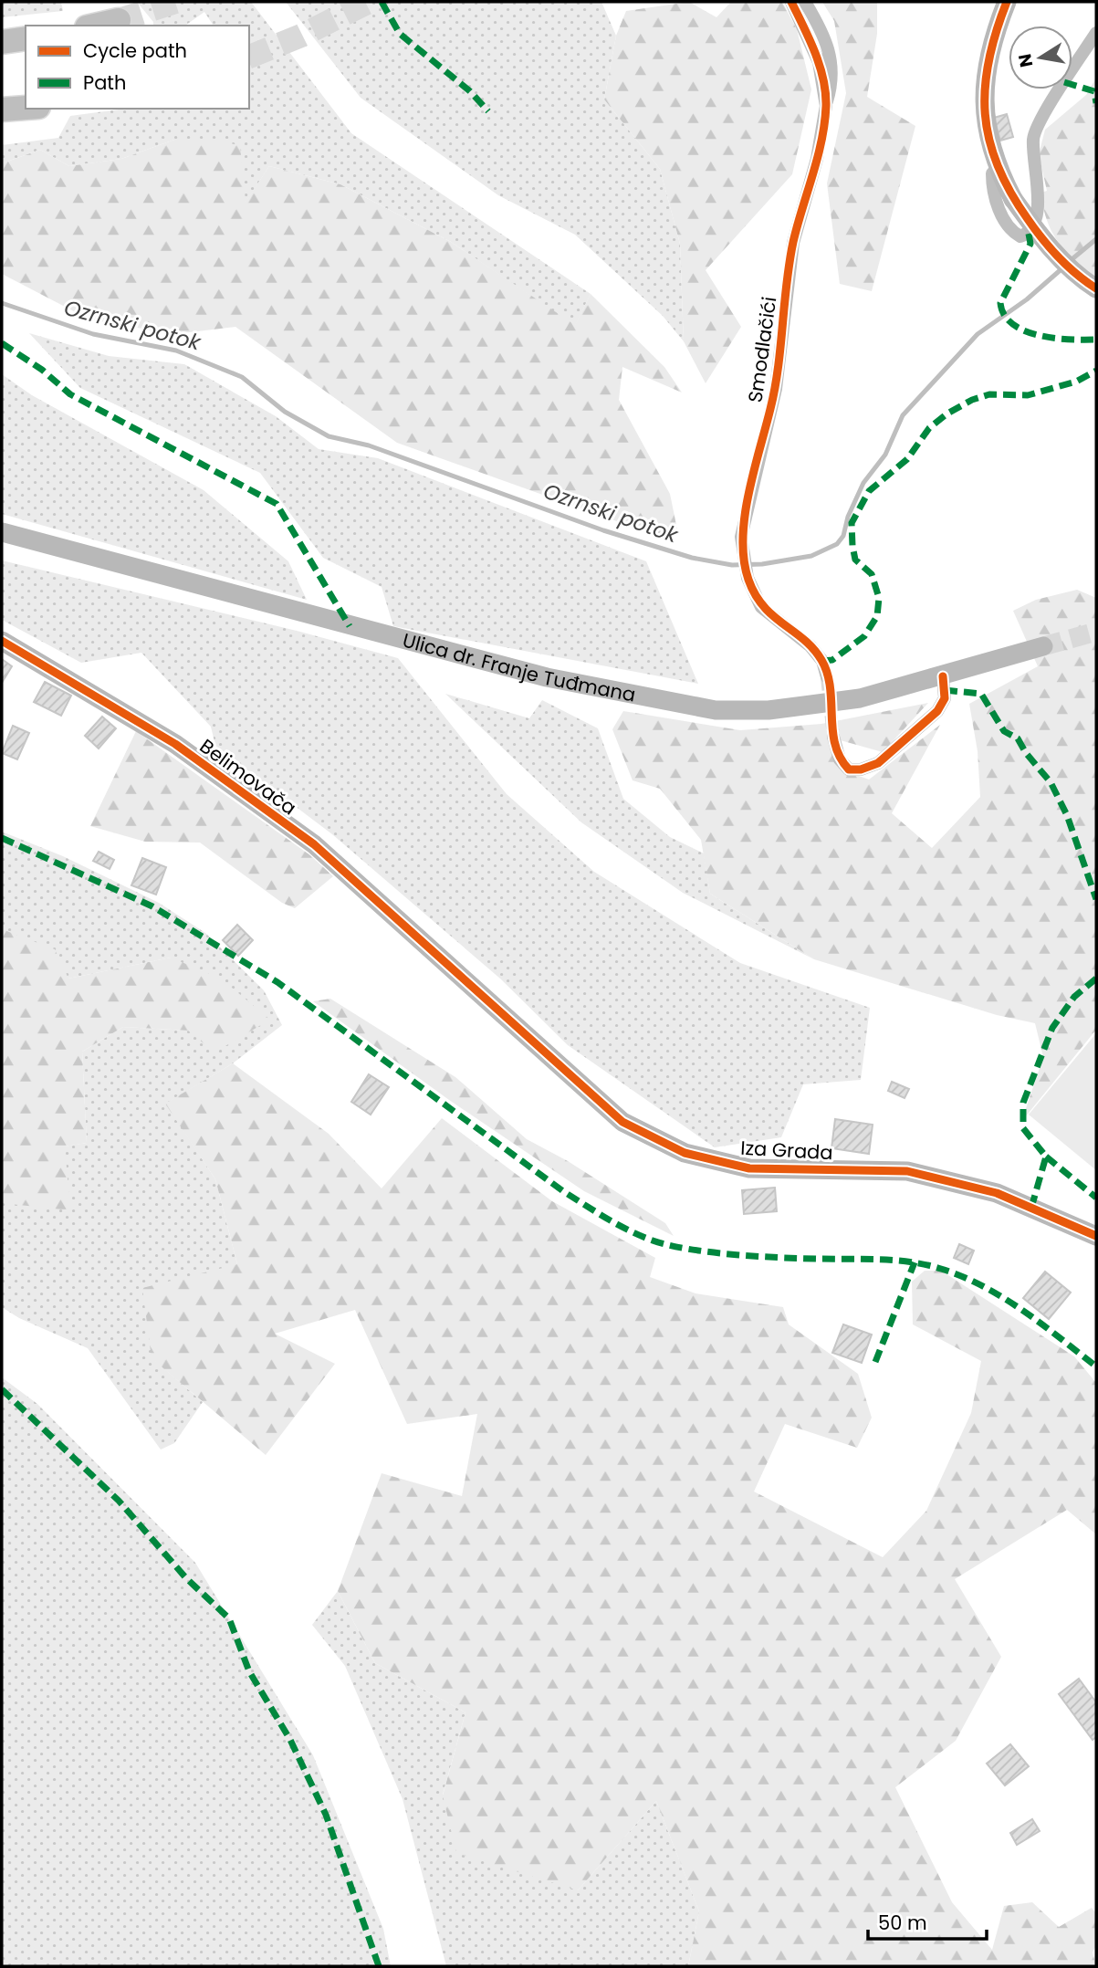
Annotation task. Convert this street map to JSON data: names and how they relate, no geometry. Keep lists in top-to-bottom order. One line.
{"streets":{"street":["Smodlačići","Ulica dr. Franje Tuđmana","Belimovača","Iza Grada"]},"crossings":[["Belimovača","Iza Grada"]],"water":["Ozrnski potok"],"legend":["Cycle path","Path"],"scale_bar":"50 m","north":"left"}
